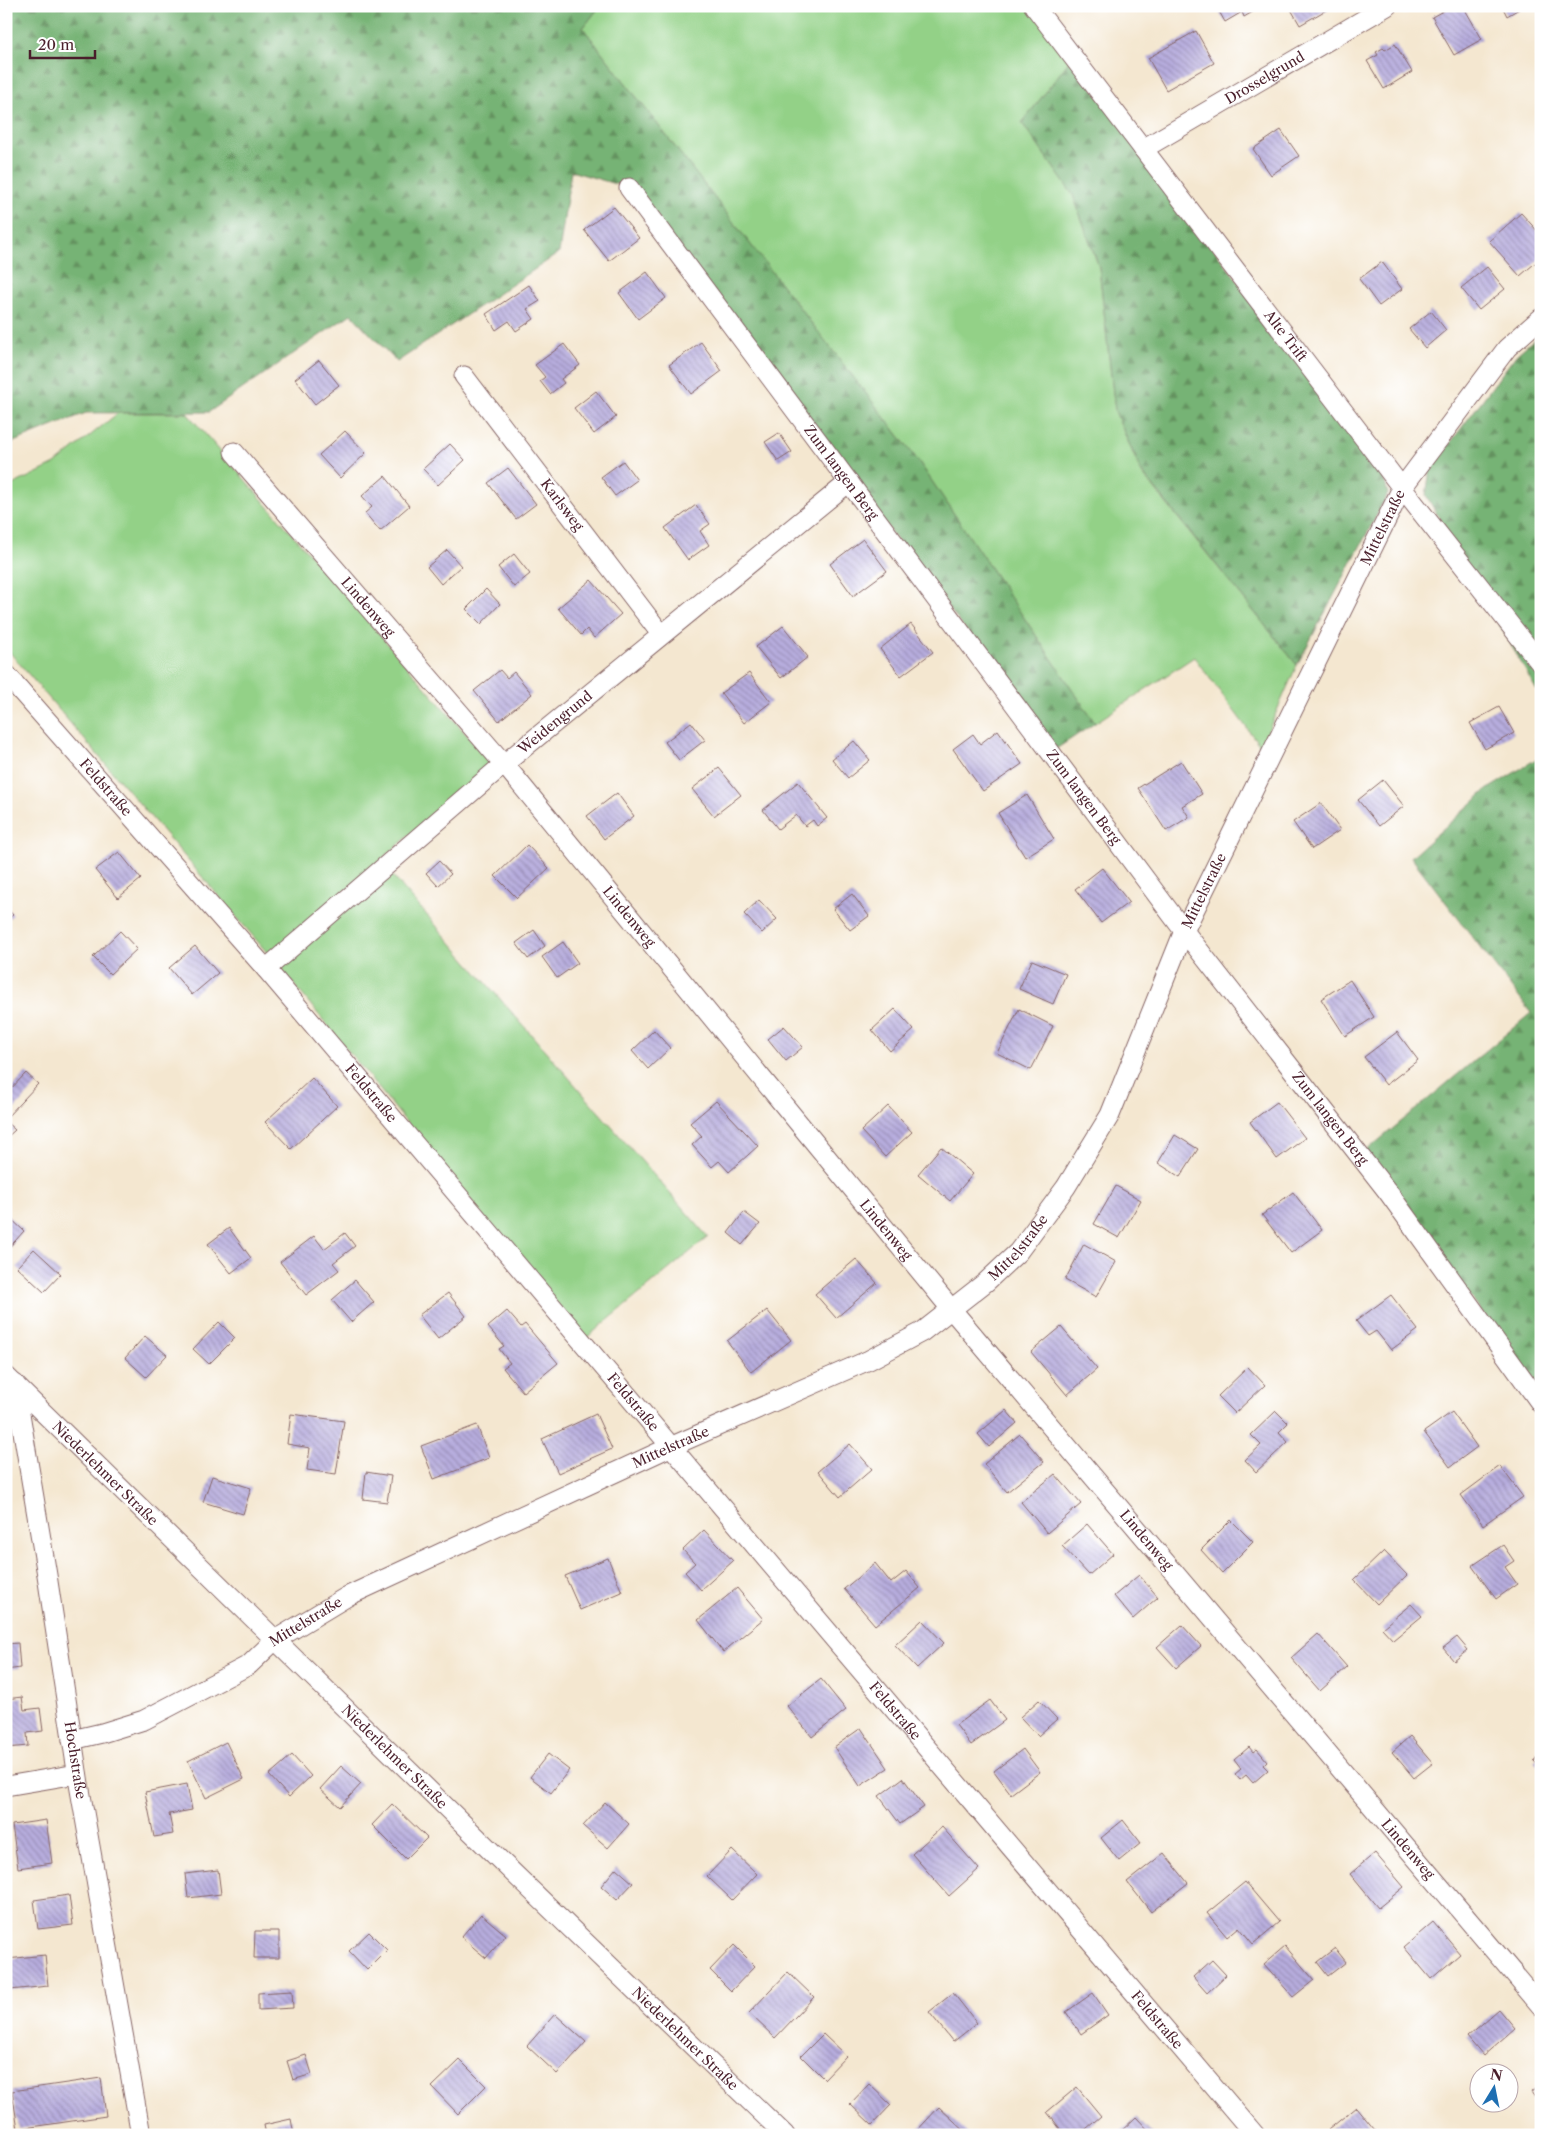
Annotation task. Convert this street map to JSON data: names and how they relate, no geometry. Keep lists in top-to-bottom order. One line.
{"streets":{"street":["Drosselgrund","Alte Trift","Zum langen Berg","Karlsweg","Mittelstraße","Lindenweg","Weidengrund","Feldstraße","Niederlehmer Straße","Hochstraße"]},"crossings":[["Drosselgrund","Alte Trift"],["Alte Trift","Mittelstraße"],["Zum langen Berg","Mittelstraße"],["Zum langen Berg","Weidengrund"],["Karlsweg","Weidengrund"],["Mittelstraße","Lindenweg"],["Mittelstraße","Feldstraße"],["Mittelstraße","Niederlehmer Straße"],["Mittelstraße","Hochstraße"],["Lindenweg","Weidengrund"],["Weidengrund","Feldstraße"],["Niederlehmer Straße","Hochstraße"]],"scale_bar":"20 m","north":"top"}
